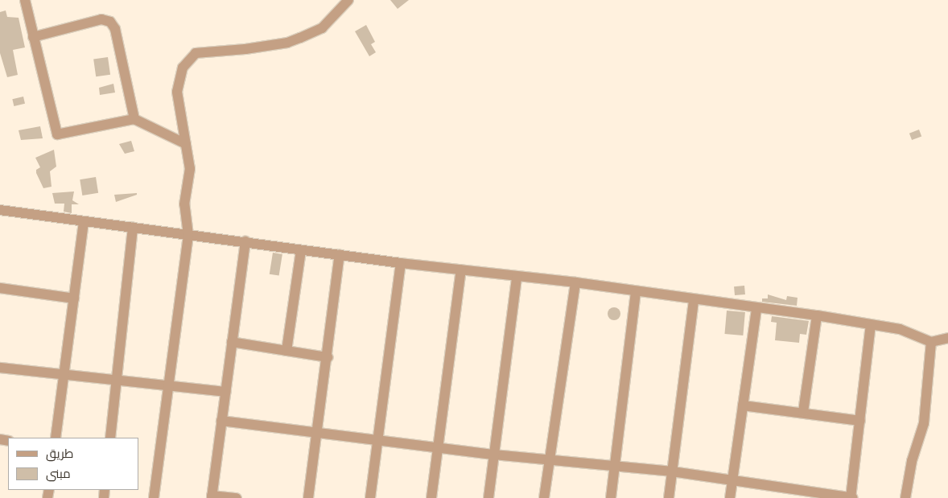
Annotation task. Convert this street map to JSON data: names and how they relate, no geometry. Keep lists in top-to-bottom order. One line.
{"legend":["طريق","مبنى"]}
